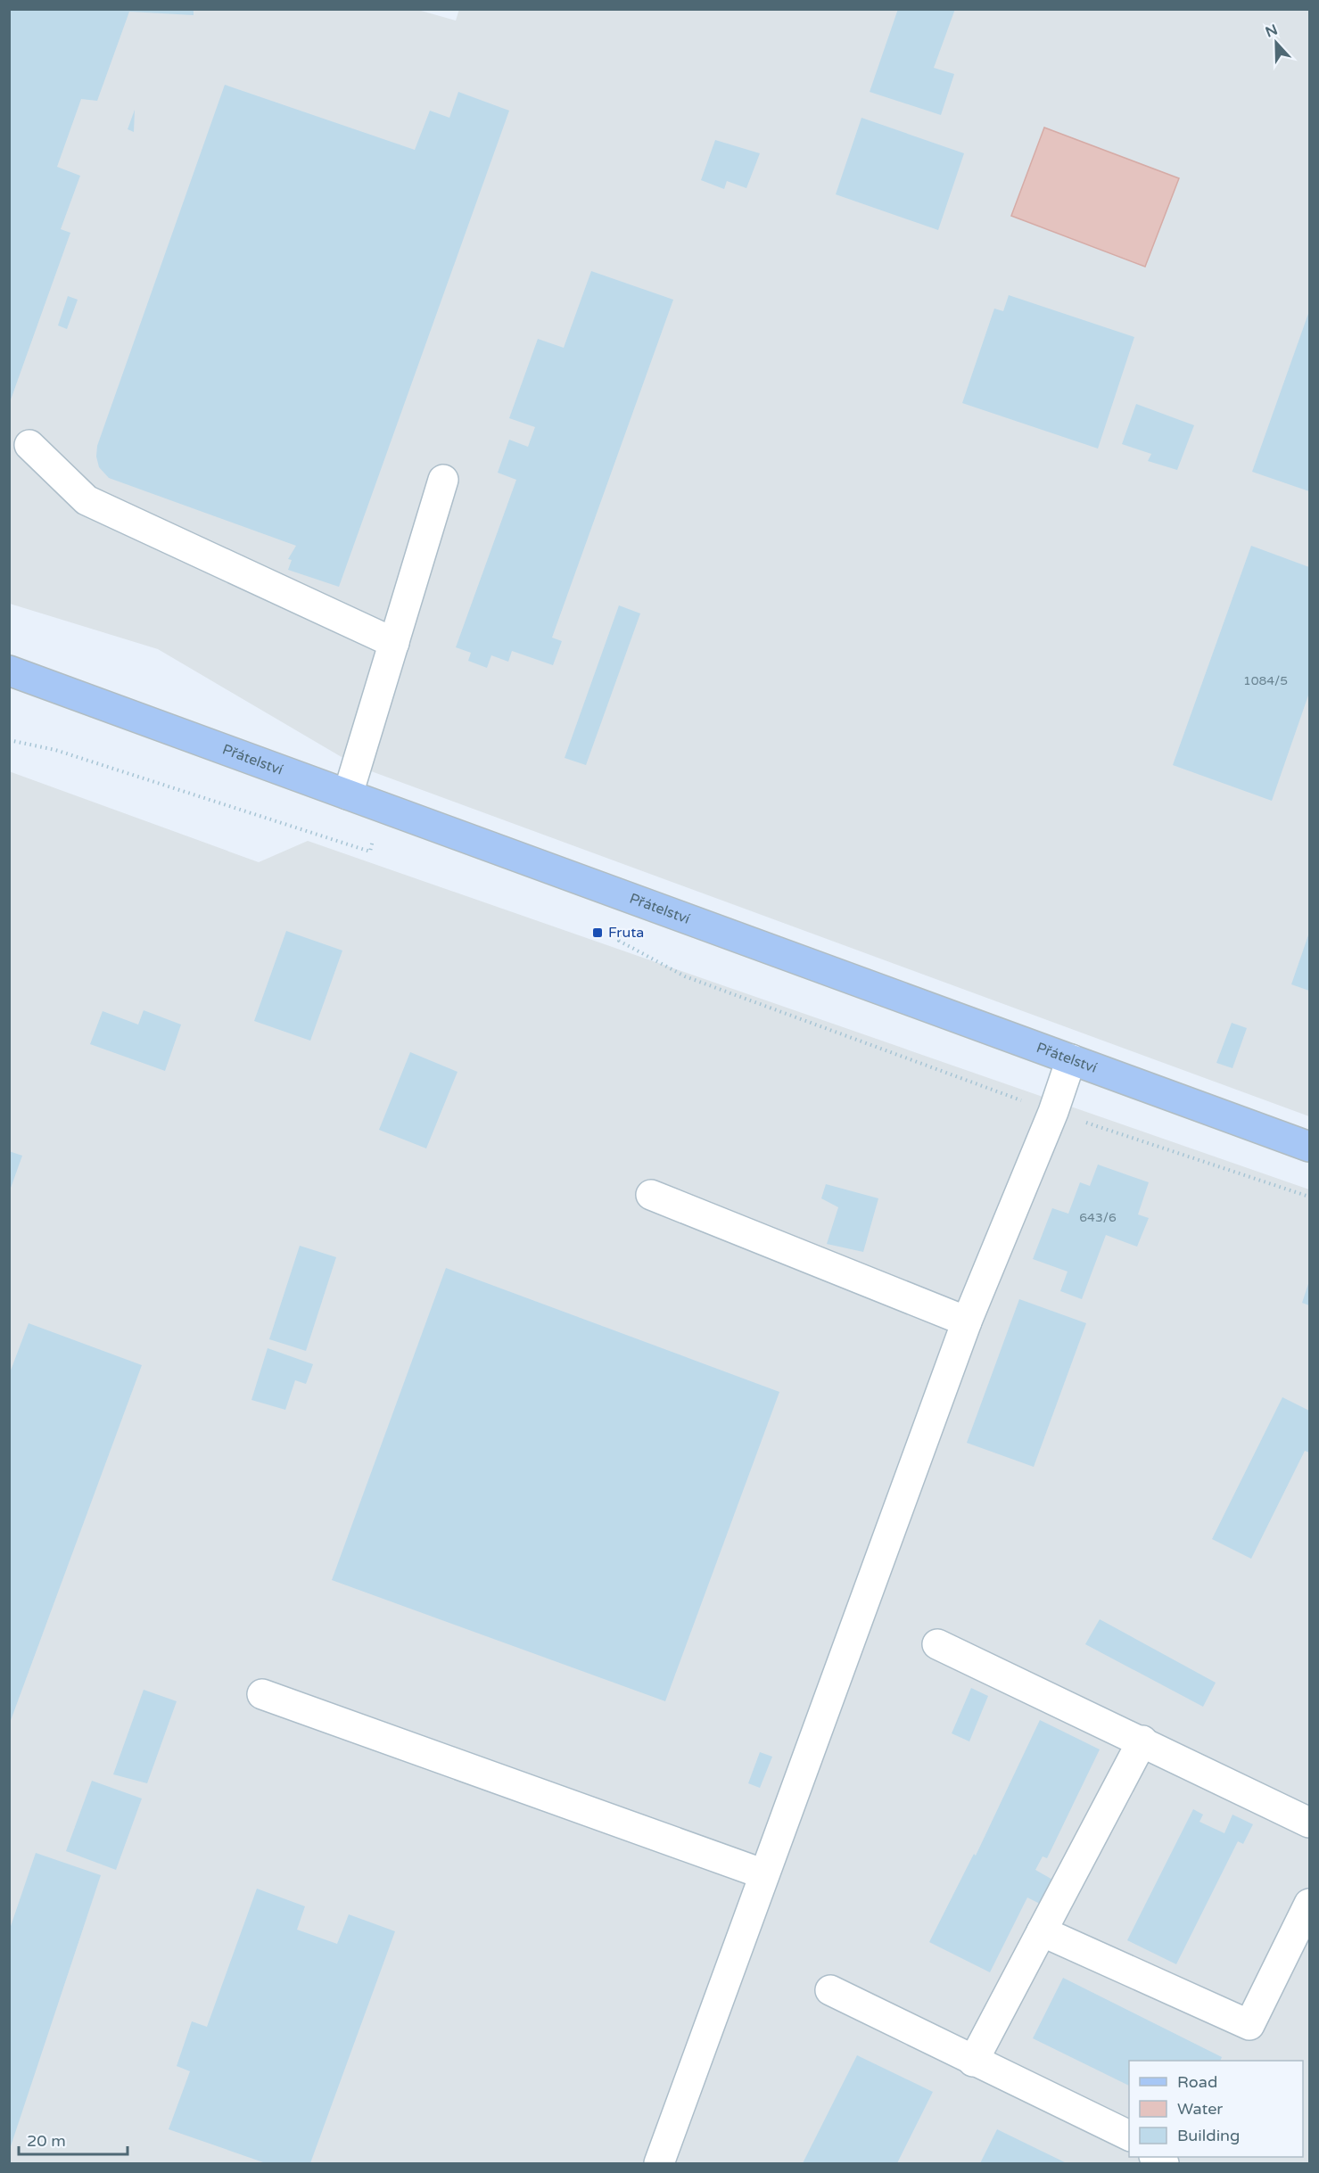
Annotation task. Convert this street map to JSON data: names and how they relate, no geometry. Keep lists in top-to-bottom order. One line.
{"streets":{"main road":["Přátelství"]},"places":{"transit":["Fruta"]},"house_numbers":["1084/5","643/6"],"legend":["Road","Water","Building"],"scale_bar":"20 m","north":"top"}
